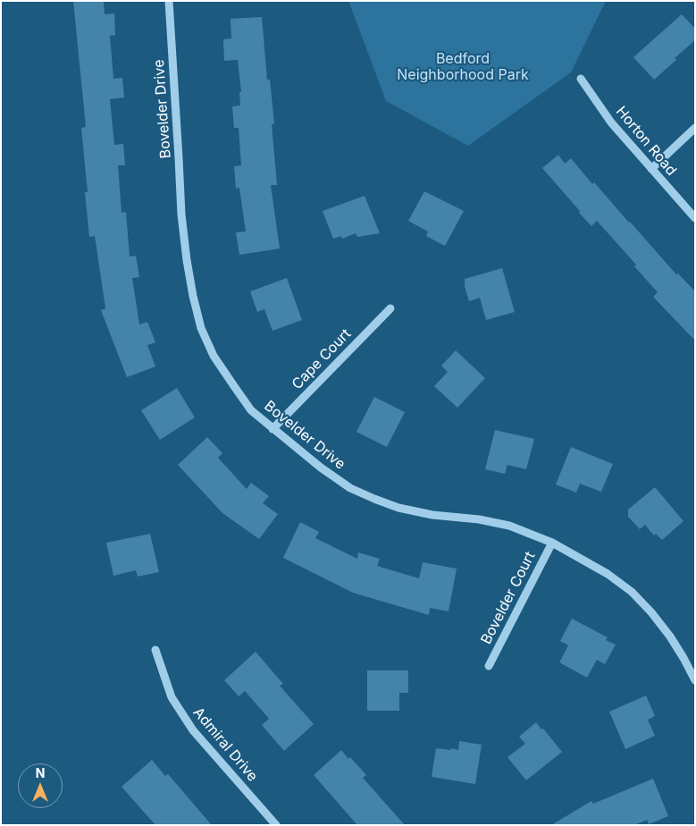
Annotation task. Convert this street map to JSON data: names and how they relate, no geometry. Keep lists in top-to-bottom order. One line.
{"streets":{"street":["Bovelder Drive","Horton Road","Cape Court","Bovelder Court","Admiral Drive"]},"crossings":[["Bovelder Drive","Cape Court"],["Bovelder Drive","Bovelder Court"]],"parks":["Bedford Neighborhood Park"],"north":"top"}
